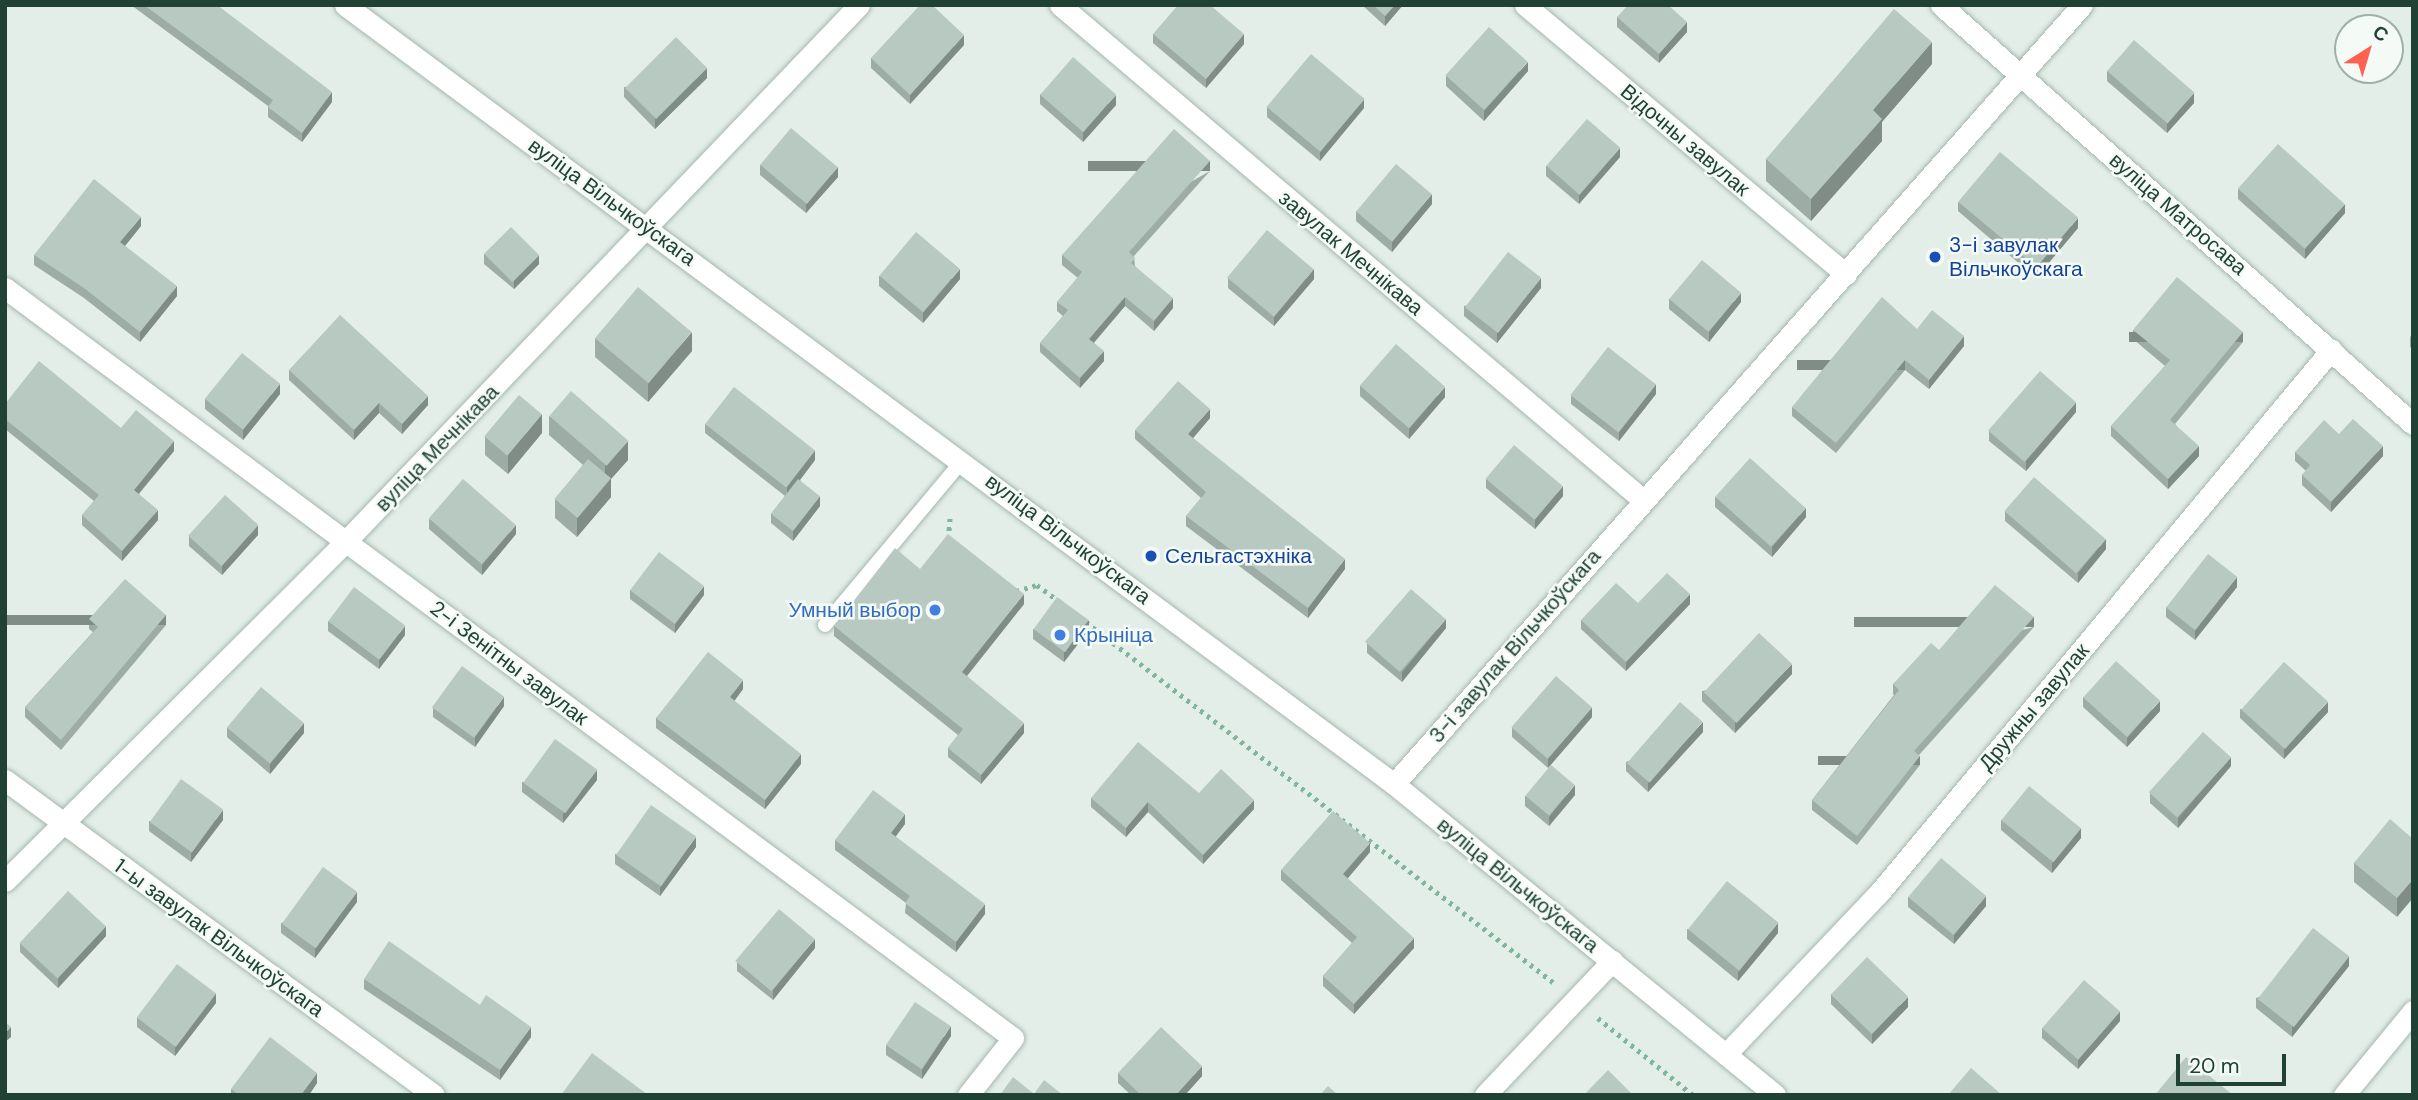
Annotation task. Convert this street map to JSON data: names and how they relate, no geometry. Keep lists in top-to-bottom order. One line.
{"streets":{"street":["Відочны завулак","вуліца Вільчкоўскага","вуліца Матросава","завулак Мечнікава","вуліца Мечнікава","3-і завулак Вільчкоўскага","2-і Зенітны завулак","Дружны завулак","1-ы завулак Вільчкоўскага"]},"crossings":[["Відочны завулак","3-і завулак Вільчкоўскага"],["вуліца Вільчкоўскага","вуліца Мечнікава"],["вуліца Вільчкоўскага","3-і завулак Вільчкоўскага"],["вуліца Вільчкоўскага","Дружны завулак"],["вуліца Матросава","3-і завулак Вільчкоўскага"],["вуліца Матросава","Дружны завулак"],["завулак Мечнікава","3-і завулак Вільчкоўскага"],["вуліца Мечнікава","2-і Зенітны завулак"],["вуліца Мечнікава","1-ы завулак Вільчкоўскага"]],"places":["3-і завулак Вільчкоўскага","Сельгастэхніка","Умный выбор","Крыніца"],"scale_bar":"20 m","north":"top right"}
